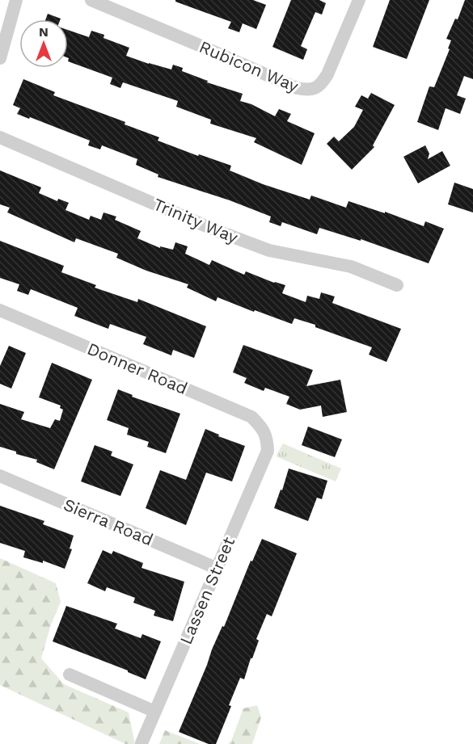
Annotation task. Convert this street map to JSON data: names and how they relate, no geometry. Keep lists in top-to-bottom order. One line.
{"streets":{"street":["Rubicon Way","Trinity Way","Donner Road","Sierra Road","Lassen Street"]},"crossings":[["Donner Road","Lassen Street"],["Sierra Road","Lassen Street"]],"north":"top"}
